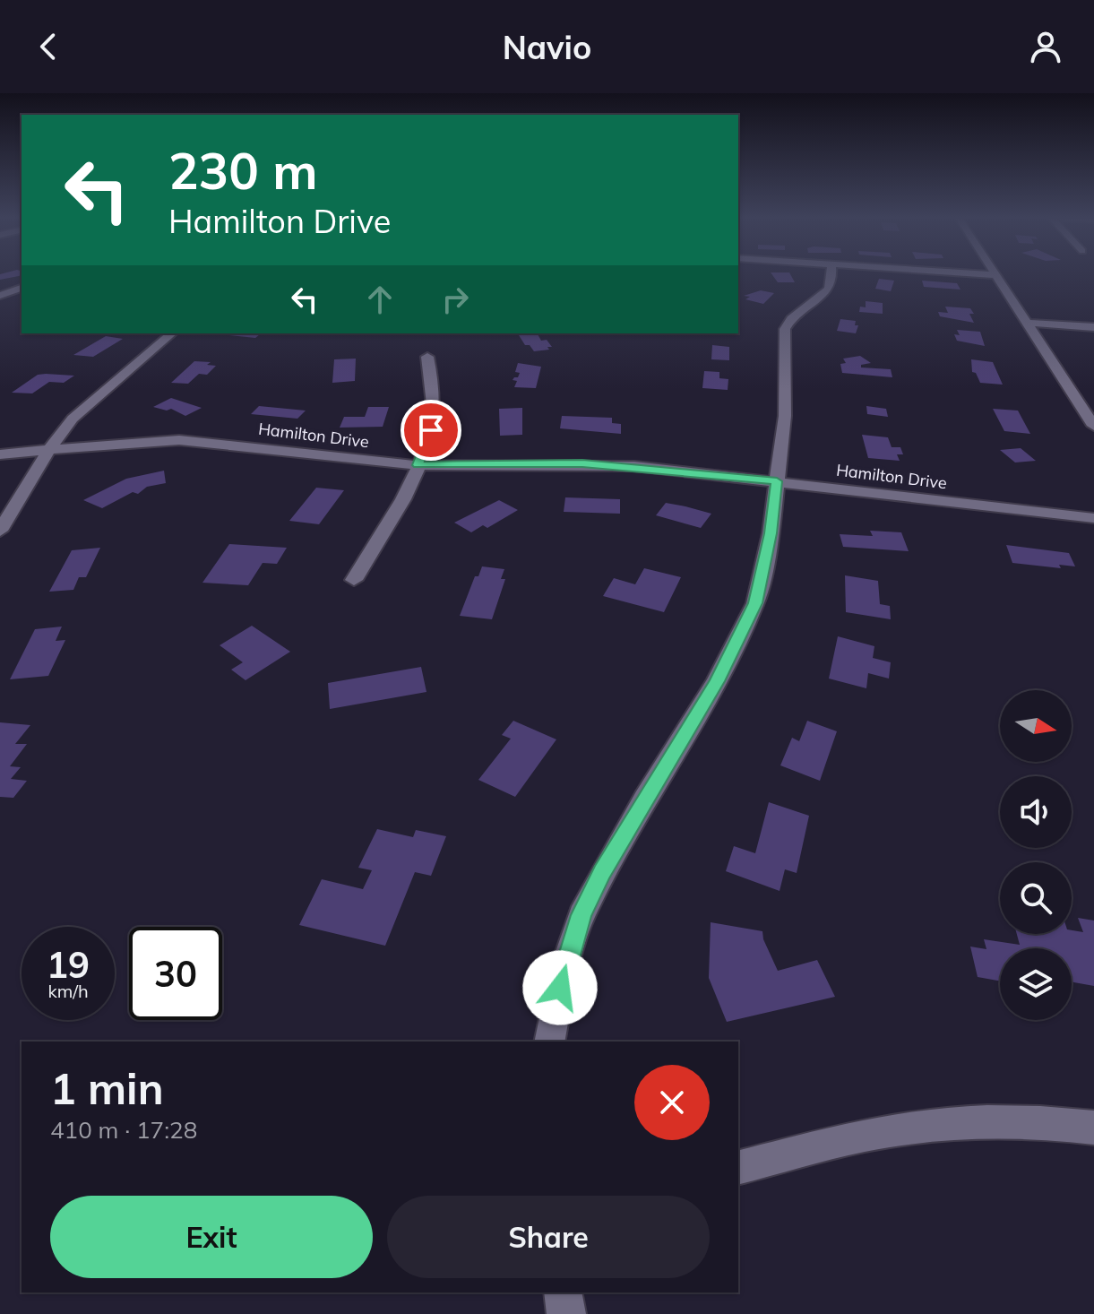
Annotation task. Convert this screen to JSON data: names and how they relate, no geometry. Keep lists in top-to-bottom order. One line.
{"streets":{"street":["Hamilton Drive"]},"north":"right","page":{"header":"Navio","turn":["230 m","Hamilton Drive"],"speed":"19 km/h","limit":"30","heading":["1 min","410 m · 17:28"],"buttons":["Exit","Share"]}}
